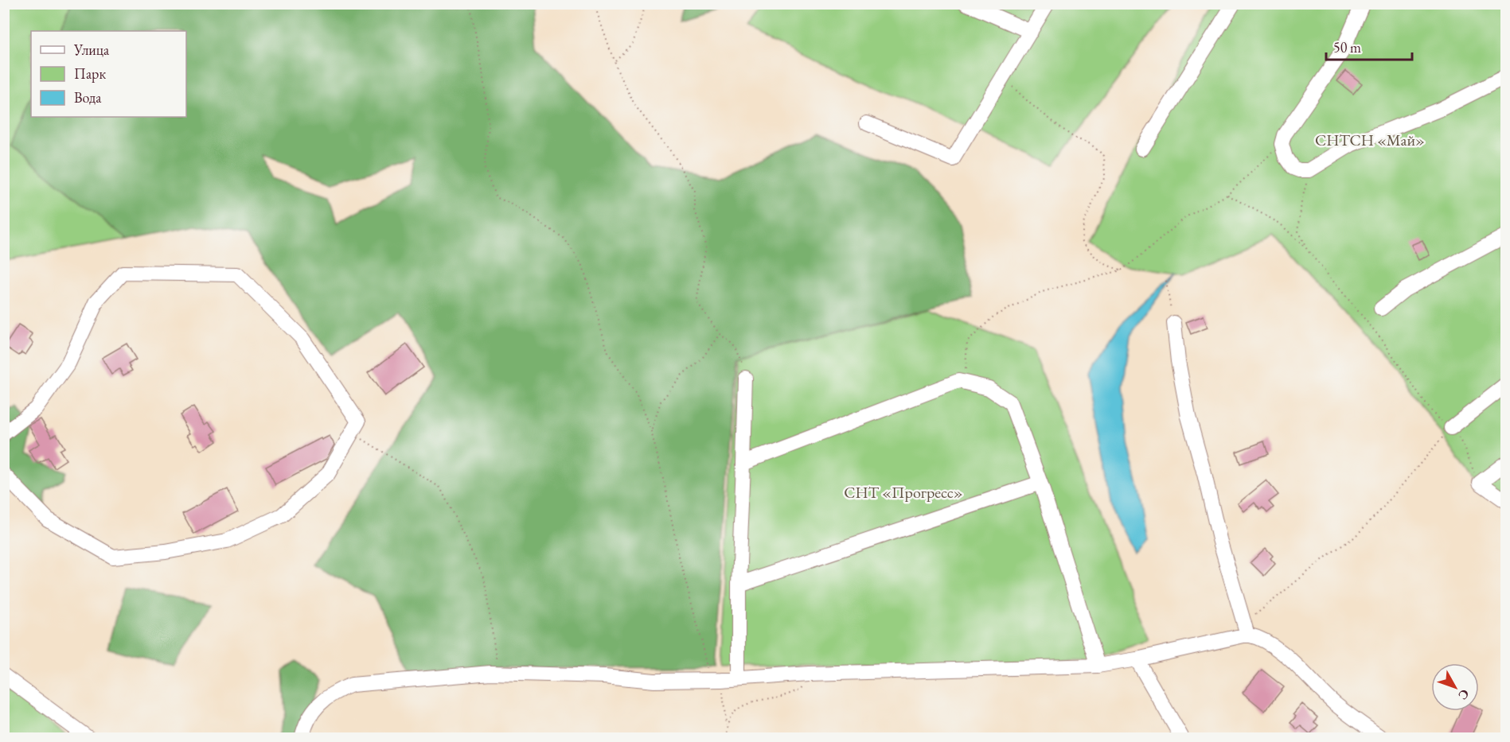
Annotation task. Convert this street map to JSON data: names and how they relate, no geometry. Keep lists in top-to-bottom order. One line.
{"parks":["СНТСН «Май»","СНТ «Прогресс»"],"legend":["Улица","Парк","Вода"],"scale_bar":"50 m","north":"bottom right"}
